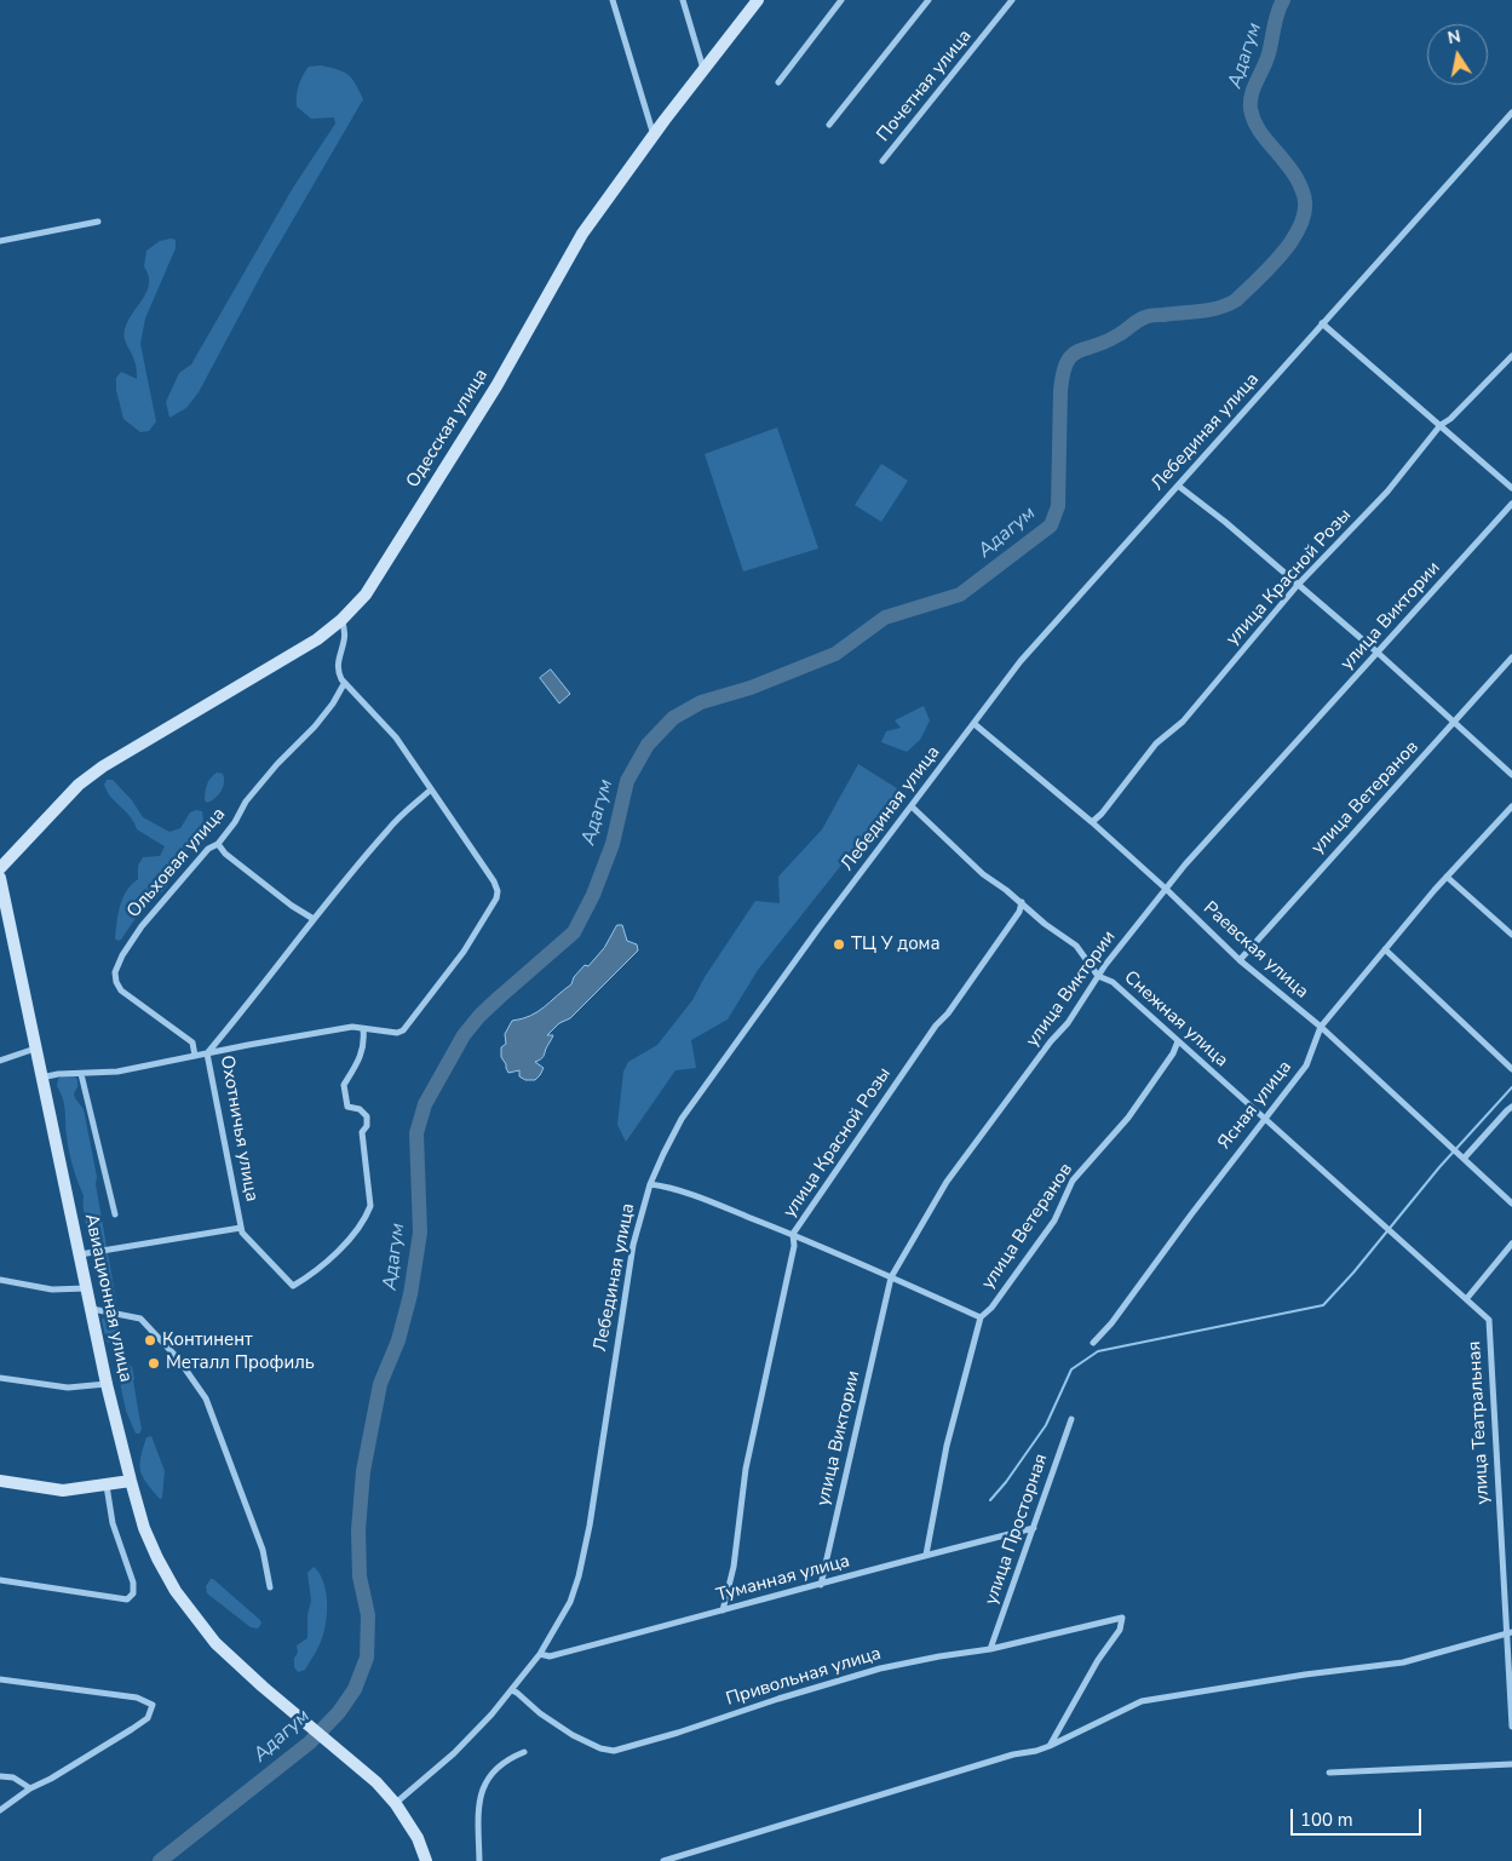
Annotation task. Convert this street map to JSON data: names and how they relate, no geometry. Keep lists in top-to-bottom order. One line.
{"streets":{"main road":["Одесская улица","Авиационная улица"],"street":["Почетная улица","Лебединая улица","улица Красной Розы","улица Виктории","улица Ветеранов","Ольховая улица","Раевская улица","Снежная улица","Ясная улица","Охотничья улица","улица Театральная","улица Просторная","Туманная улица","Привольная улица"]},"crossings":[["Лебединая улица","Раевская улица"],["Лебединая улица","Снежная улица"],["Лебединая улица","Авиационная улица"],["Лебединая улица","Туманная улица"],["Лебединая улица","Привольная улица"],["улица Красной Розы","Раевская улица"],["улица Красной Розы","Снежная улица"],["улица Красной Розы","Туманная улица"],["улица Виктории","Раевская улица"],["улица Виктории","Снежная улица"],["улица Виктории","Туманная улица"],["улица Ветеранов","Раевская улица"],["улица Ветеранов","Снежная улица"],["улица Ветеранов","Туманная улица"],["Раевская улица","Ясная улица"],["Снежная улица","Ясная улица"],["Снежная улица","улица Театральная"],["улица Просторная","Туманная улица"],["улица Просторная","Привольная улица"]],"water":["Адагум"],"places":["ТЦ У дома","Континент","Металл Профиль"],"scale_bar":"100 m","north":"top"}
